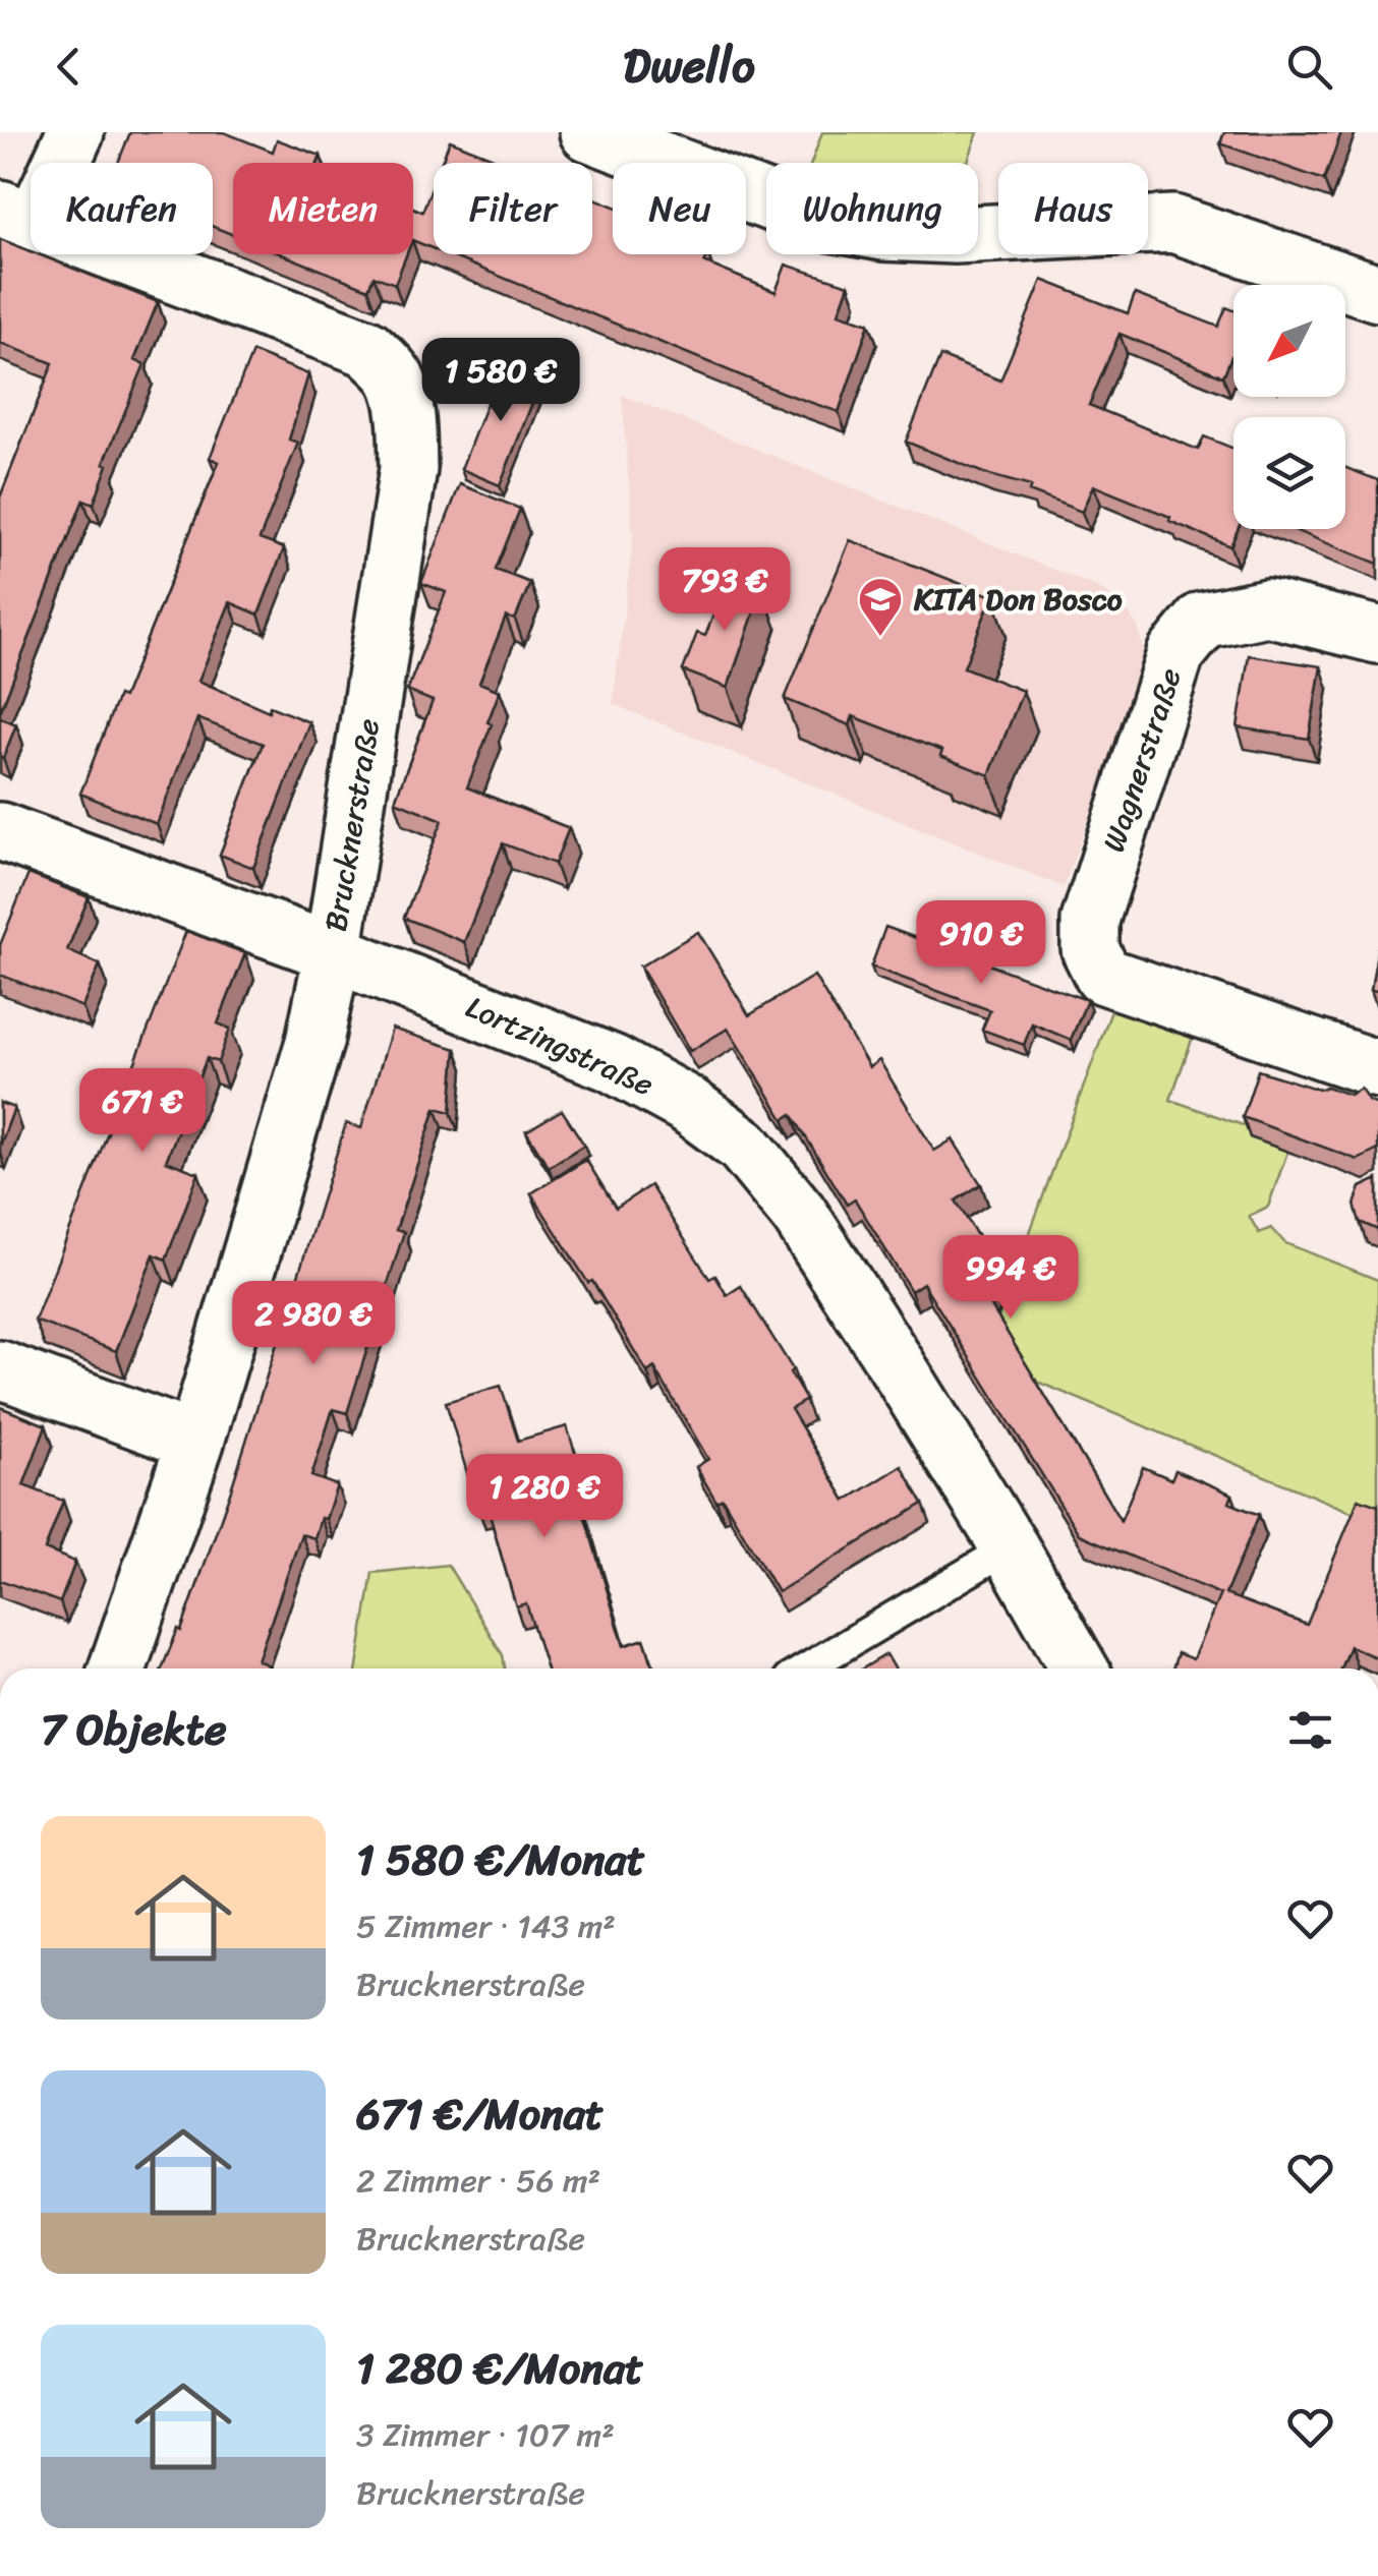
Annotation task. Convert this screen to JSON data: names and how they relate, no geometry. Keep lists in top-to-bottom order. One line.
{"streets":{"street":["Wagnerstraße","Brucknerstraße","Lortzingstraße"]},"crossings":[["Brucknerstraße","Lortzingstraße"]],"places":{"school or university":["KITA Don Bosco"]},"north":"bottom left","page":{"header":"Dwello","chip":["Kaufen","Mieten","Filter","Neu","Wohnung","Haus"],"price":["1 580 €","793 €","910 €","671 €","994 €","2 980 €","1 280 €"],"heading":"7 Objekte","list":[{"name":"1 580 €/Monat","note":"5 Zimmer · 143 m² · Brucknerstraße"},{"name":"671 €/Monat","note":"2 Zimmer · 56 m² · Brucknerstraße"},{"name":"1 280 €/Monat","note":"3 Zimmer · 107 m² · Brucknerstraße"}]}}
